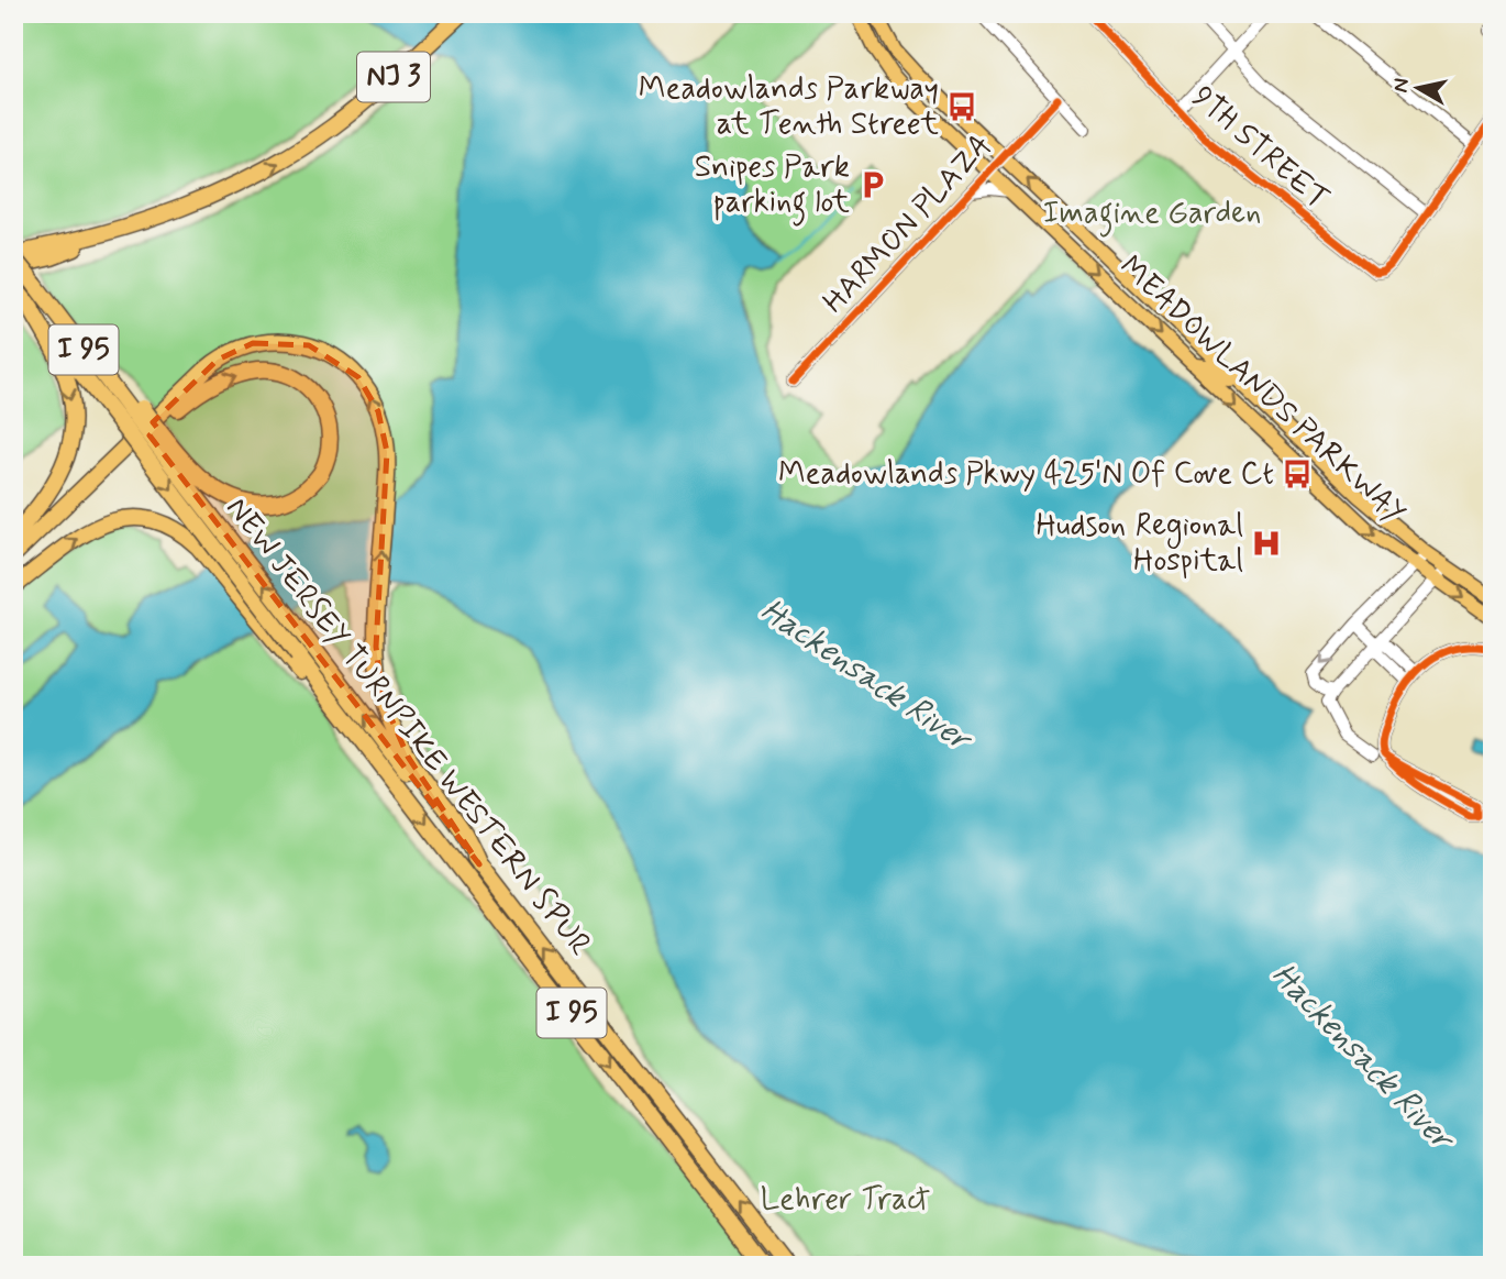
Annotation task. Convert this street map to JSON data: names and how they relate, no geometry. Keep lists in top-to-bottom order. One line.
{"streets":{"highway":["NJ 3","I 95","NEW JERSEY TURNPIKE WESTERN SPUR"],"main road":["MEADOWLANDS PARKWAY"],"street":["9TH STREET","HARMON PLAZA"]},"crossings":[["NJ 3","NEW JERSEY TURNPIKE WESTERN SPUR"],["HARMON PLAZA","MEADOWLANDS PARKWAY"]],"water":["Hackensack River"],"parks":["Imagine Garden","Lehrer Tract"],"places":{"bus stop":["Meadowlands Parkway at Tenth Street","Meadowlands Pkwy 425'N Of Cove Ct"],"parking":["Snipes Park parking lot"],"hospital":["Hudson Regional Hospital"]},"north":"left"}
